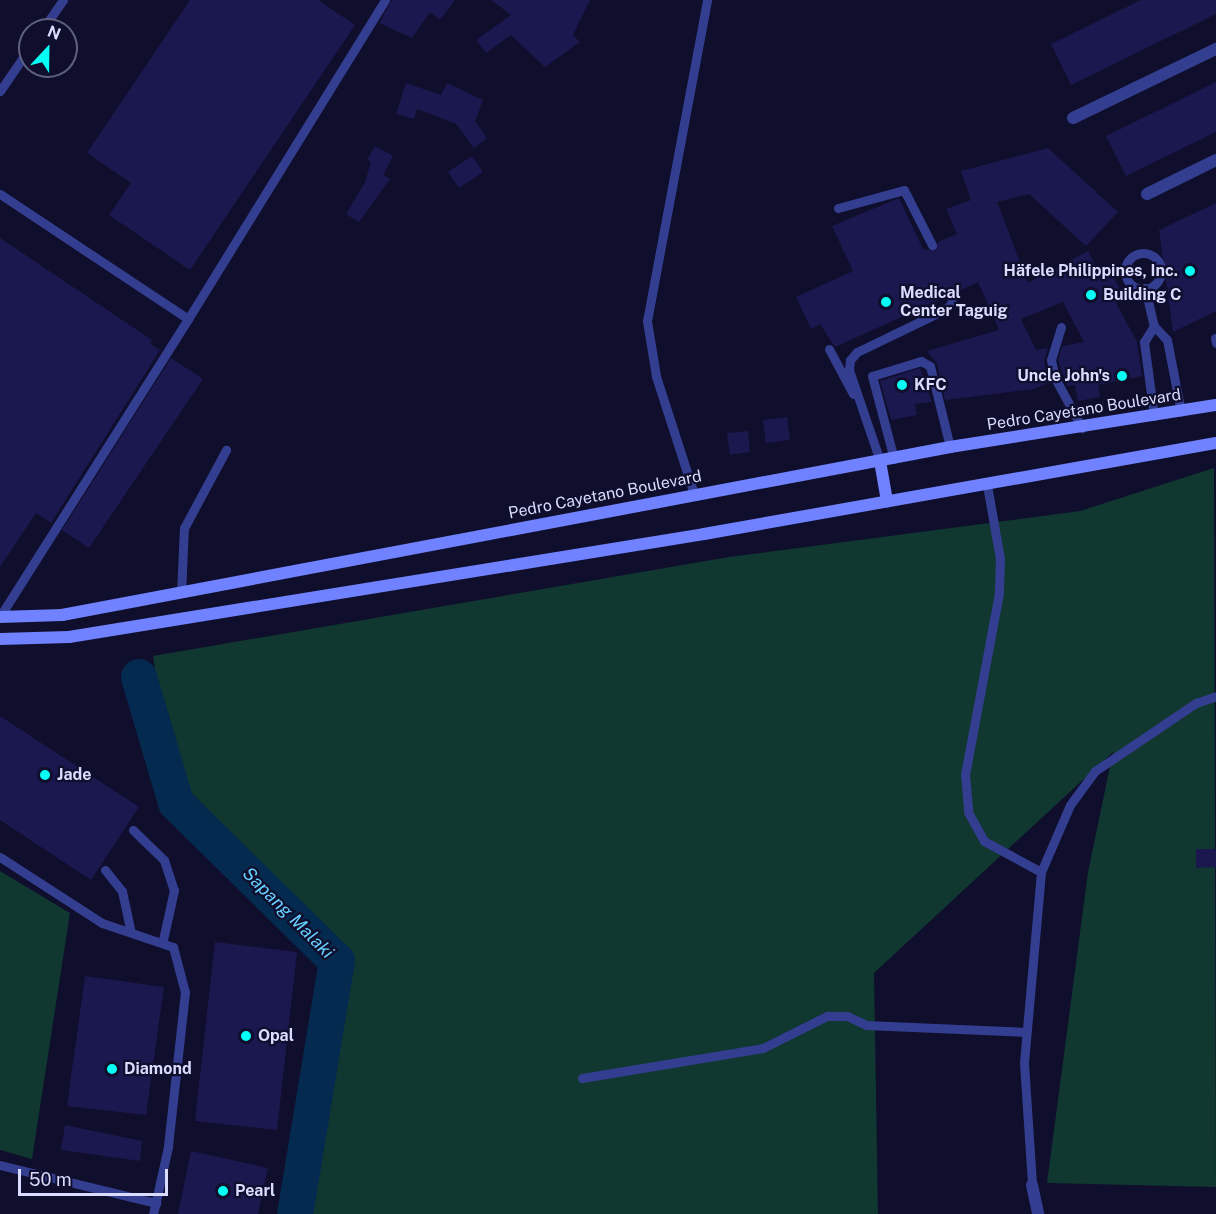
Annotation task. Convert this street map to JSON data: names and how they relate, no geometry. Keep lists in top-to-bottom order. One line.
{"streets":{"main road":["Pedro Cayetano Boulevard"]},"water":["Sapang Malaki"],"places":["Häfele Philippines, Inc.","Building C","Medical Center Taguig","Uncle John's","KFC","Jade","Opal","Diamond","Pearl"],"scale_bar":"50 m","north":"top"}
